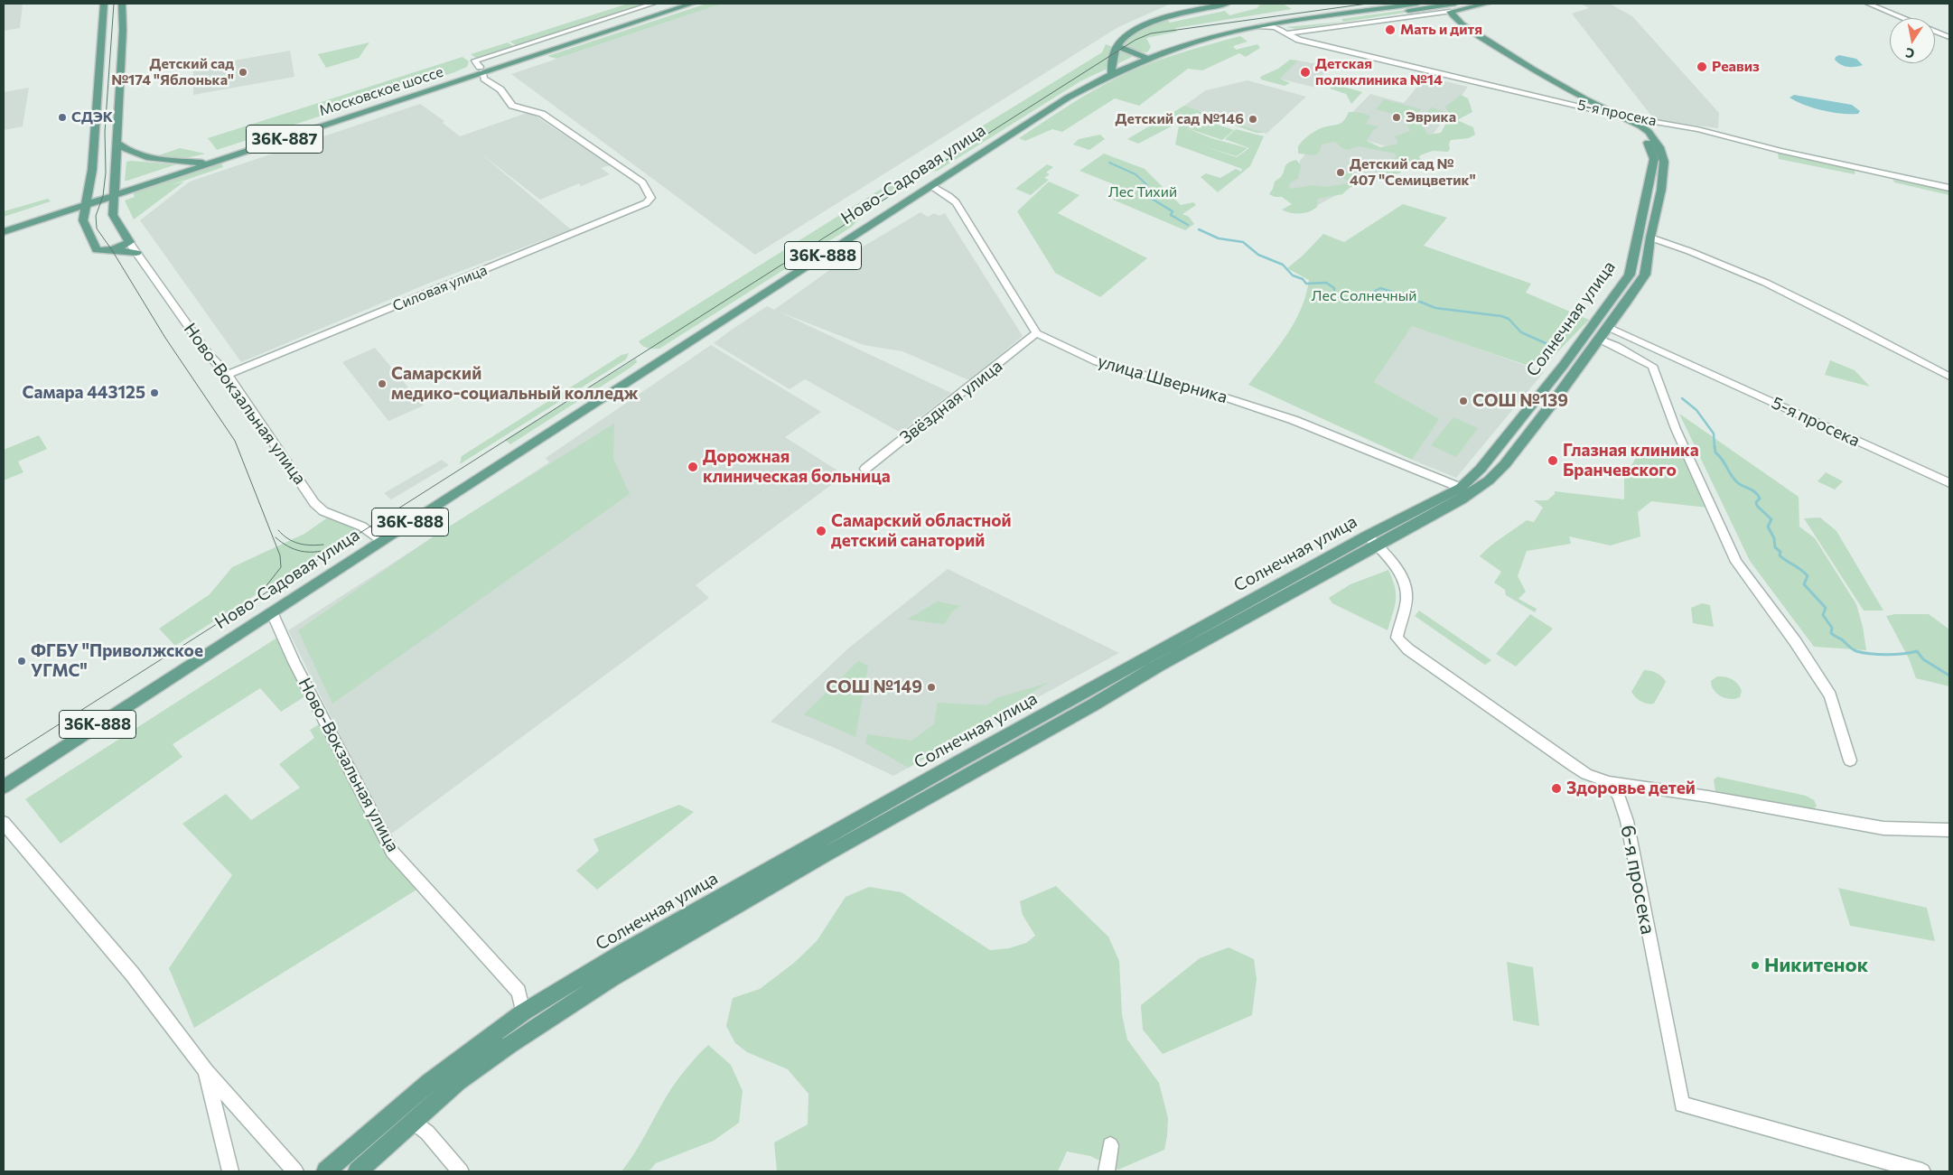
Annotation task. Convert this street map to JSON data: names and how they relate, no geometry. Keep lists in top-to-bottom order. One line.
{"streets":{"main road":["Московское шоссе","36К-887","Ново-Садовая улица","36К-888","Солнечная улица","Ново-Вокзальная улица"],"street":["5-я просека","Силовая улица","улица Шверника","Звёздная улица","6-я просека"]},"crossings":[["Московское шоссе","36К-887"],["Московское шоссе","Силовая улица"],["Московское шоссе","Ново-Вокзальная улица"],["5-я просека","Ново-Садовая улица"],["5-я просека","Солнечная улица"],["36К-887","Ново-Вокзальная улица"],["Ново-Садовая улица","Ново-Вокзальная улица"],["Силовая улица","Ново-Вокзальная улица"],["Солнечная улица","улица Шверника"],["Солнечная улица","Ново-Вокзальная улица"],["улица Шверника","Звёздная улица"]],"parks":["Лес Тихий","Лес Солнечный"],"places":["Мать и дитя","Реавиз","Детский сад №174 \"Яблонька\"","Детская поликлиника №14","СДЭК","Эврика","Детский сад №146","Детский сад № 407 \"Семицветик\"","Самарский медико-социальный колледж","Самара 443125","СОШ №139","Глазная клиника Бранчевского","Дорожная клиническая больница","Самарский областной детский санаторий","ФГБУ \"Приволжское УГМС\"","СОШ №149","Здоровье детей","Никитенок"],"north":"bottom"}
